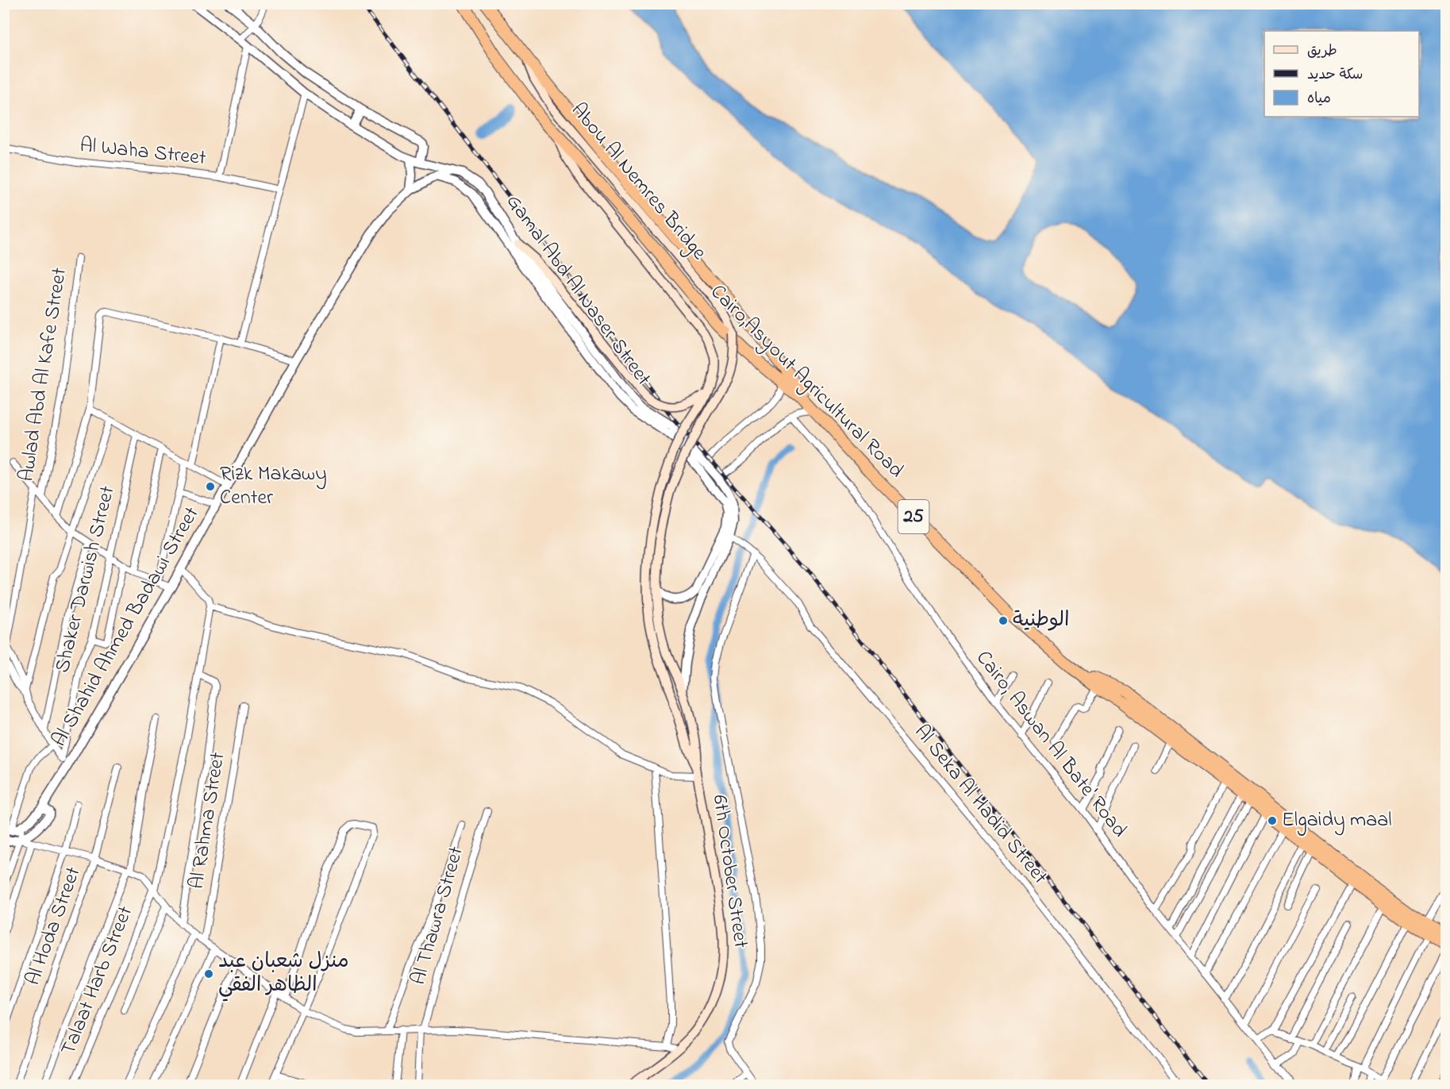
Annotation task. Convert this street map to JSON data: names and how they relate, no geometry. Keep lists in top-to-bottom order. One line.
{"streets":{"highway":["Cairo,Asyout Agricultural Road","25"],"main road":["Abou Al Nemres Bridge","6th October Street"],"street":["Al Waha Street","Gamal Abd Al Naser Street","Awlad Abd Al Kafe Street","Shaker Darwish Street","Al Shahid Ahmed Badawi Street","Cairo, Aswan Al Bate' Road","Al Seka Al Hadid Street","Al Rahma Street","Al Thawra Street","Al Hoda Street","Talaat Harb Street"]},"crossings":[["Abou Al Nemres Bridge","Gamal Abd Al Naser Street"],["Abou Al Nemres Bridge","Cairo,Asyout Agricultural Road"],["Abou Al Nemres Bridge","6th October Street"],["Gamal Abd Al Naser Street","Al Shahid Ahmed Badawi Street"],["Gamal Abd Al Naser Street","Al Seka Al Hadid Street"],["Shaker Darwish Street","Al Shahid Ahmed Badawi Street"]],"places":["Rizk Makawy Center","الوطنية","Elgaidy maal","منزل شعبان عبد الظاهر الفقي"],"legend":["طريق","سكة حديد","مياه"]}
